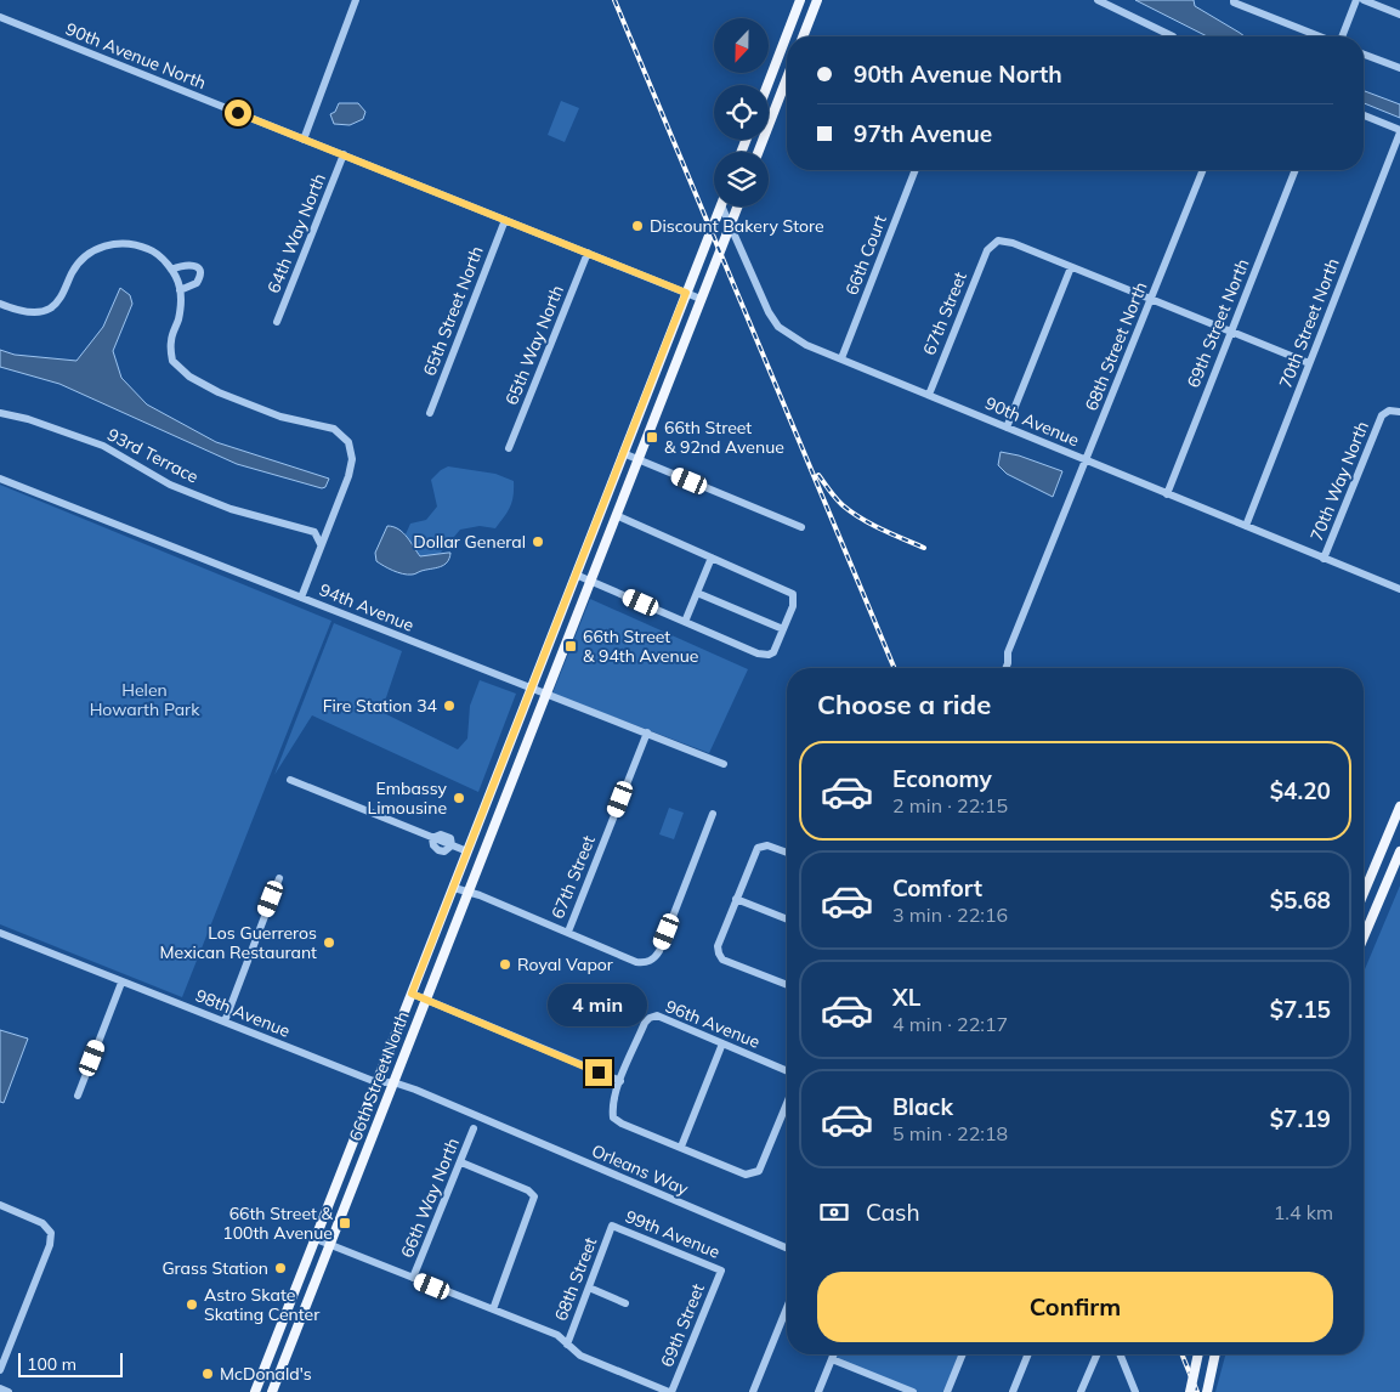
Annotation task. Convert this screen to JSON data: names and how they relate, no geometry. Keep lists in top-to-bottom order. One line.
{"streets":{"main road":["66th Street North"],"street":["90th Avenue North","64th Way North","66th Court","65th Street North","67th Street","69th Street North","70th Street North","65th Way North","68th Street North","90th Avenue","93rd Terrace","70th Way North","94th Avenue","98th Avenue","96th Avenue","Orleans Way","66th Way North","99th Avenue","68th Street","69th Street"]},"crossings":[["90th Avenue North","64th Way North"],["90th Avenue North","65th Street North"],["90th Avenue North","65th Way North"],["90th Avenue North","66th Street North"],["66th Court","90th Avenue"],["67th Street","90th Avenue"],["67th Street","94th Avenue"],["69th Street North","90th Avenue"],["70th Street North","90th Avenue"],["68th Street North","90th Avenue"],["90th Avenue","70th Way North"],["90th Avenue","66th Street North"],["94th Avenue","66th Street North"],["98th Avenue","66th Street North"],["98th Avenue","Orleans Way"],["99th Avenue","68th Street"],["99th Avenue","69th Street"]],"parks":["Helen Howarth Park"],"places":{"other":["Discount Bakery Store","Dollar General","Fire Station 34","Embassy Limousine","Los Guerreros Mexican Restaurant","Royal Vapor","Grass Station","Astro Skate Skating Center","McDonald's"],"transit":["66th Street & 92nd Avenue","66th Street & 94th Avenue","66th Street & 100th Avenue"]},"scale_bar":"100 m","north":"bottom","page":{"banner":["90th Avenue North","97th Avenue"],"heading":"Choose a ride","list":[{"name":"Economy","note":"2 min · 22:15","value":"$4.20"},{"name":"Comfort","note":"3 min · 22:16","value":"$5.68"},{"name":"XL","note":"4 min · 22:17","value":"$7.15"},{"name":"Black","note":"5 min · 22:18","value":"$7.19"}],"bubble":"4 min","pay":["Cash","1.4 km"],"buttons":"Confirm","scale":"100 m"}}
